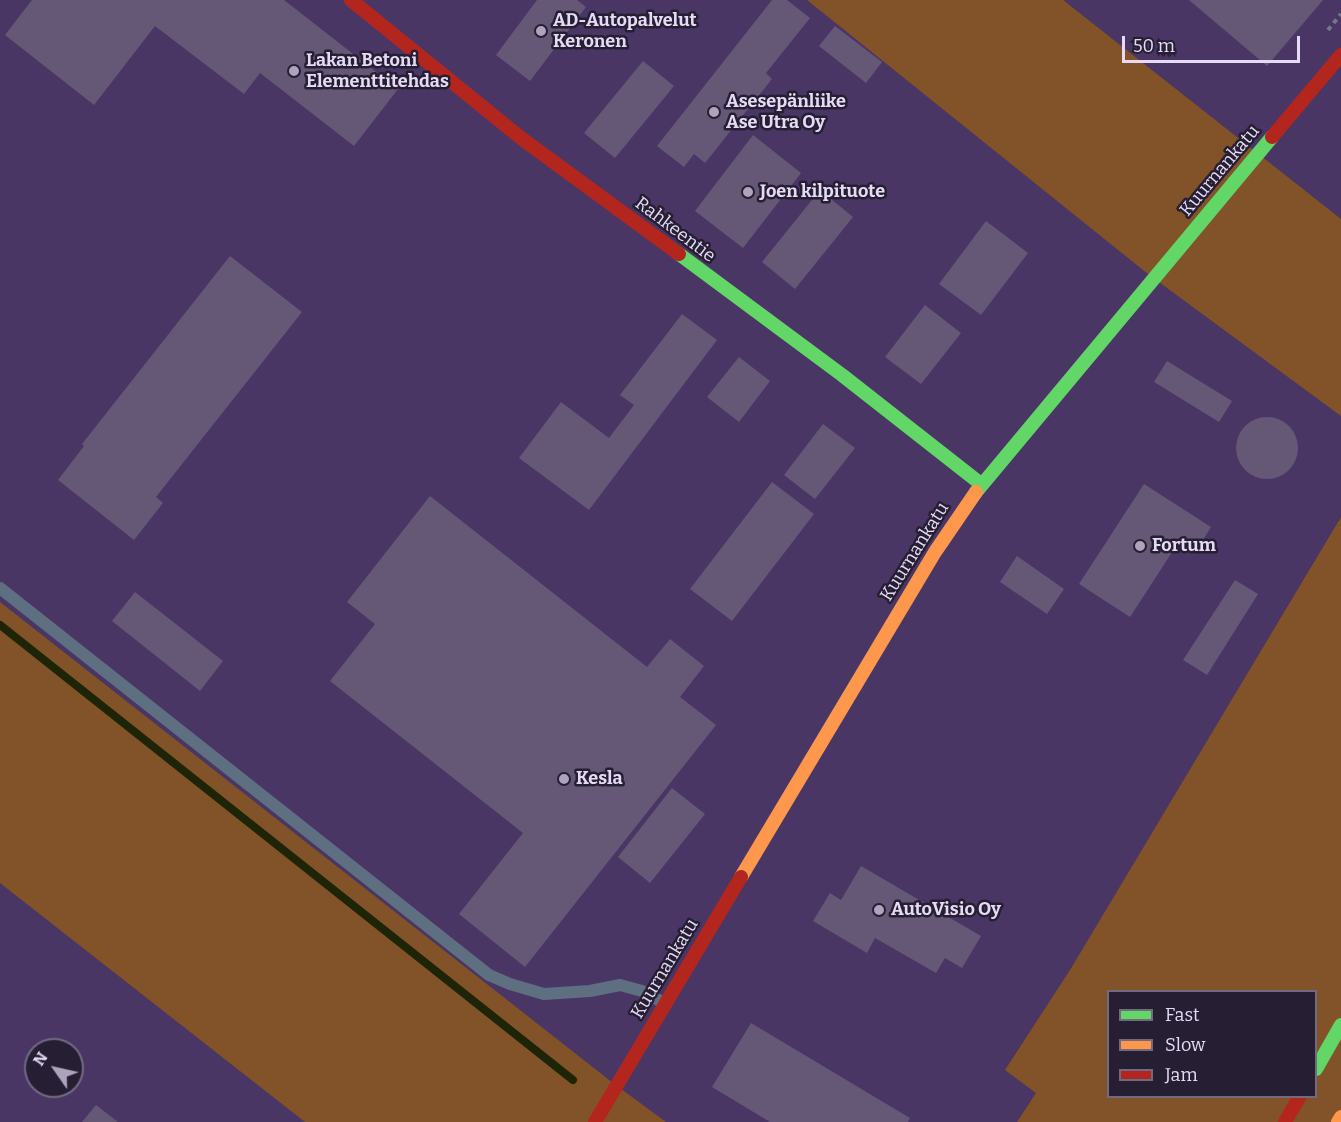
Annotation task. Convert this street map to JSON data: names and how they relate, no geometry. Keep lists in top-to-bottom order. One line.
{"streets":{"main road":["Kuurnankatu","Rahkeentie"]},"crossings":[["Kuurnankatu","Rahkeentie"]],"places":["AD-Autopalvelut Keronen","Lakan Betoni Elementtitehdas","Asesepänliike Ase Utra Oy","Joen kilpituote","Fortum","Kesla","AutoVisio Oy"],"legend":["Fast","Slow","Jam"],"scale_bar":"50 m","north":"top left"}
